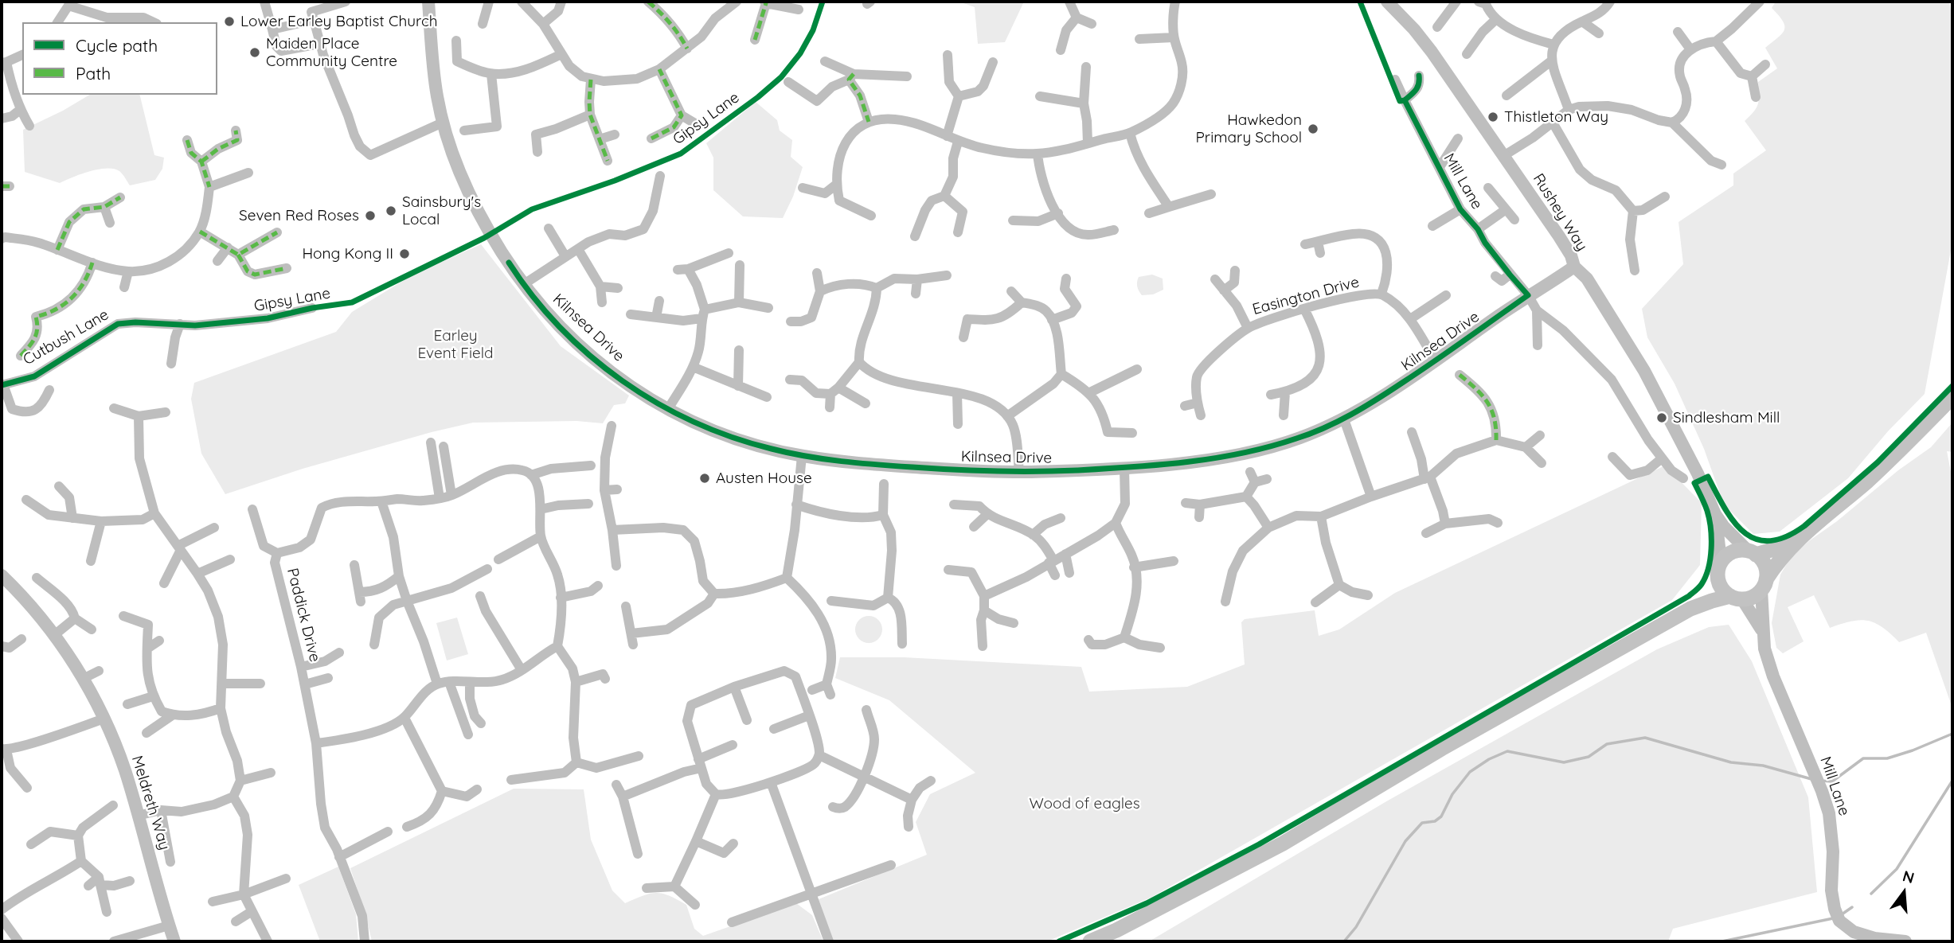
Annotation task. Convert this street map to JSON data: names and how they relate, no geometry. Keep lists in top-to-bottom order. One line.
{"streets":{"street":["Gipsy Lane","Mill Lane","Rushey Way","Easington Drive","Kilnsea Drive","Cutbush Lane","Paddick Drive","Meldreth Way"]},"crossings":[["Gipsy Lane","Cutbush Lane"],["Mill Lane","Rushey Way"],["Mill Lane","Kilnsea Drive"],["Rushey Way","Kilnsea Drive"],["Easington Drive","Kilnsea Drive"]],"parks":["Earley Event Field","Wood of eagles"],"places":["Lower Earley Baptist Church","Maiden Place Community Centre","Thistleton Way","Hawkedon Primary School","Sainsbury's Local","Seven Red Roses","Hong Kong II","Sindlesham Mill","Austen House"],"legend":["Cycle path","Path"],"north":"top"}
